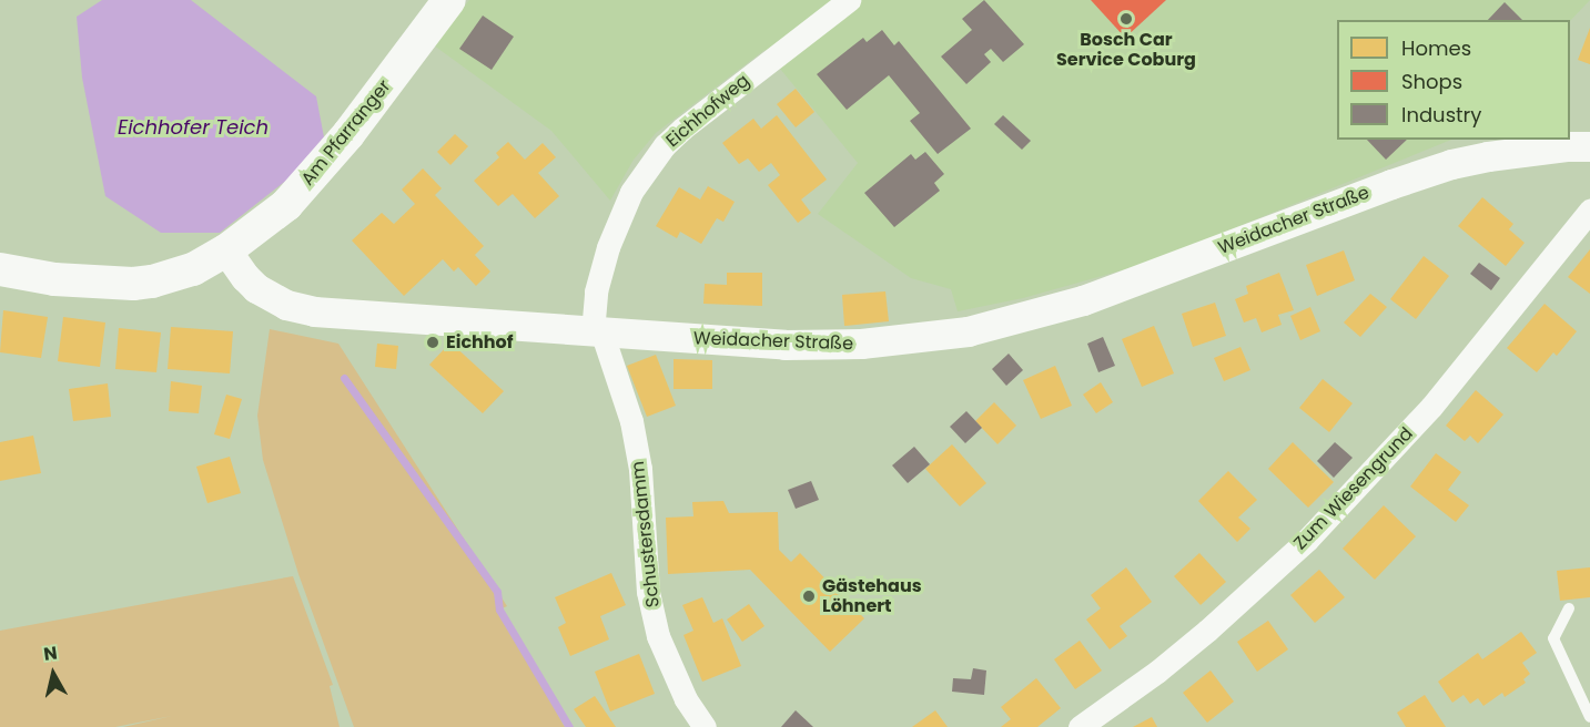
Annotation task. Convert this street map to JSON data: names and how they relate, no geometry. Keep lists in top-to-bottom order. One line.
{"streets":{"main road":["Am Pfarranger"],"street":["Eichhofweg","Weidacher Straße","Zum Wiesengrund","Schustersdamm"]},"crossings":[["Eichhofweg","Weidacher Straße"],["Eichhofweg","Schustersdamm"],["Am Pfarranger","Weidacher Straße"],["Weidacher Straße","Schustersdamm"]],"water":["Eichhofer Teich"],"places":["Bosch Car Service Coburg","Eichhof","Gästehaus Löhnert"],"legend":["Homes","Shops","Industry"],"north":"top"}
